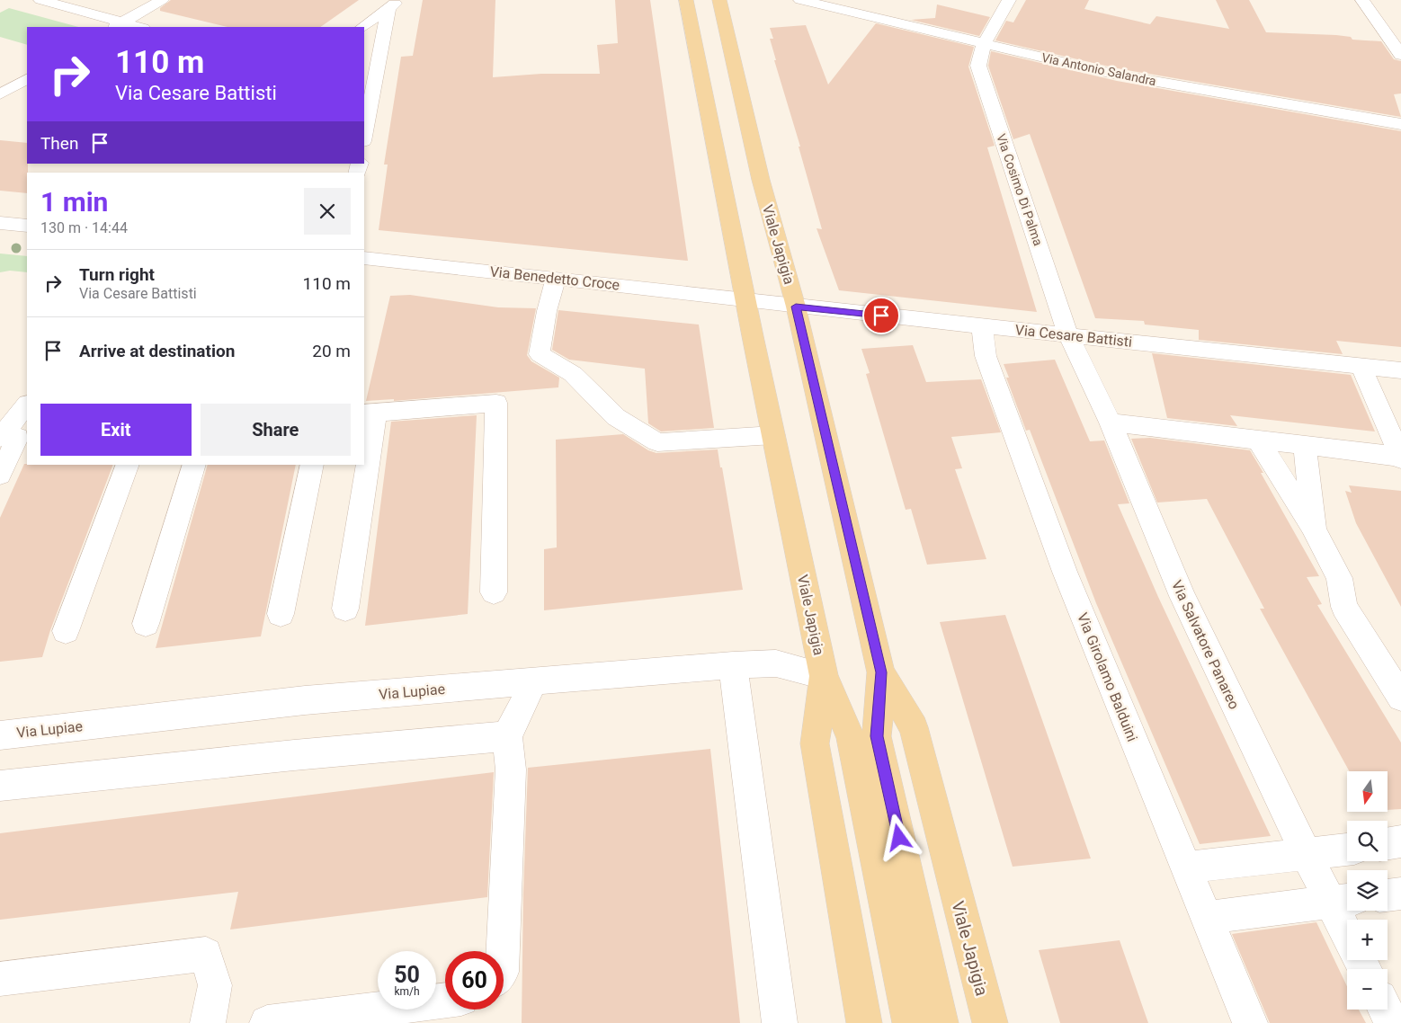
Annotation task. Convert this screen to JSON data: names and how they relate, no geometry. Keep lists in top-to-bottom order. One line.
{"streets":{"main road":["Viale Japigia"],"street":["Via Antonio Salandra","Via Cosimo Di Palma","Via Benedetto Croce","Via Cesare Battisti","Via Salvatore Panareo","Via Girolamo Balduini","Via Lupiae"]},"crossings":[["Via Antonio Salandra","Via Cosimo Di Palma"],["Via Cosimo Di Palma","Via Cesare Battisti"],["Via Cosimo Di Palma","Via Salvatore Panareo"],["Viale Japigia","Via Benedetto Croce"],["Viale Japigia","Via Cesare Battisti"],["Viale Japigia","Via Lupiae"],["Via Benedetto Croce","Via Cesare Battisti"],["Via Cesare Battisti","Via Salvatore Panareo"],["Via Cesare Battisti","Via Girolamo Balduini"]],"north":"bottom","page":{"turn":["110 m","Via Cesare Battisti"],"then":"Then","heading":["1 min","130 m · 14:44"],"list":[{"name":"Turn right","note":"Via Cesare Battisti","value":"110 m"},{"name":"Arrive at destination","value":"20 m"}],"buttons":["Exit","Share"],"map_buttons":["+","−"],"speed":"50 km/h","limit":"60"}}
